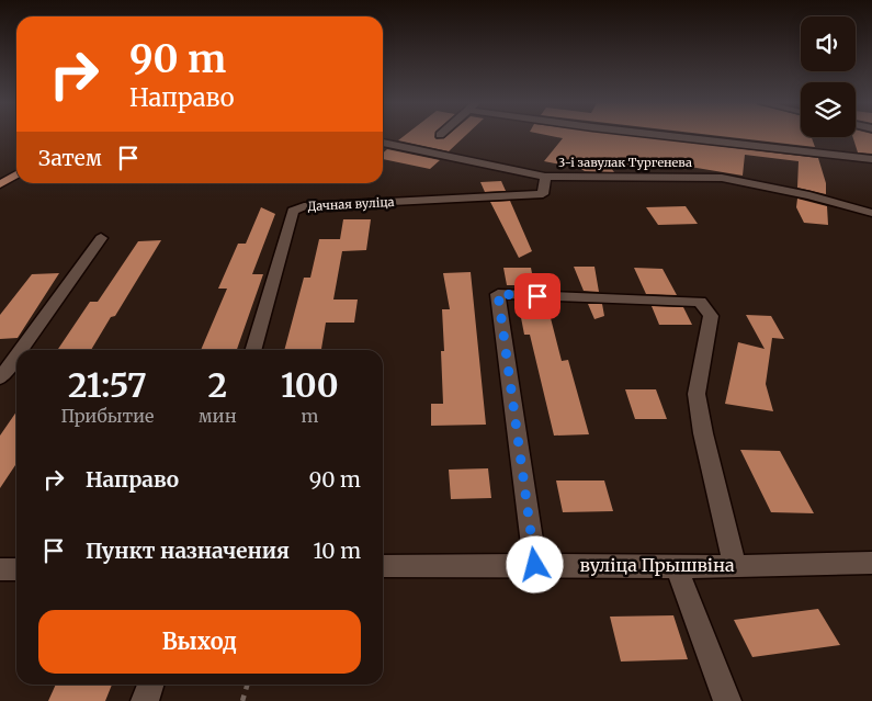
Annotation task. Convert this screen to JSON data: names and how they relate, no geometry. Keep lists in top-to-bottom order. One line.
{"streets":{"street":["3-і завулак Тургенева","Дачная вуліца","вуліца Прышвіна"]},"crossings":[["3-і завулак Тургенева","Дачная вуліца"]],"page":{"turn":["90 m","Направо"],"then":"Затем","eta":["21:57","Прибытие","2","мин","100","m"],"list":[{"name":"Направо","value":"90 m"},{"name":"Пункт назначения","value":"10 m"}],"buttons":"Выход"}}
